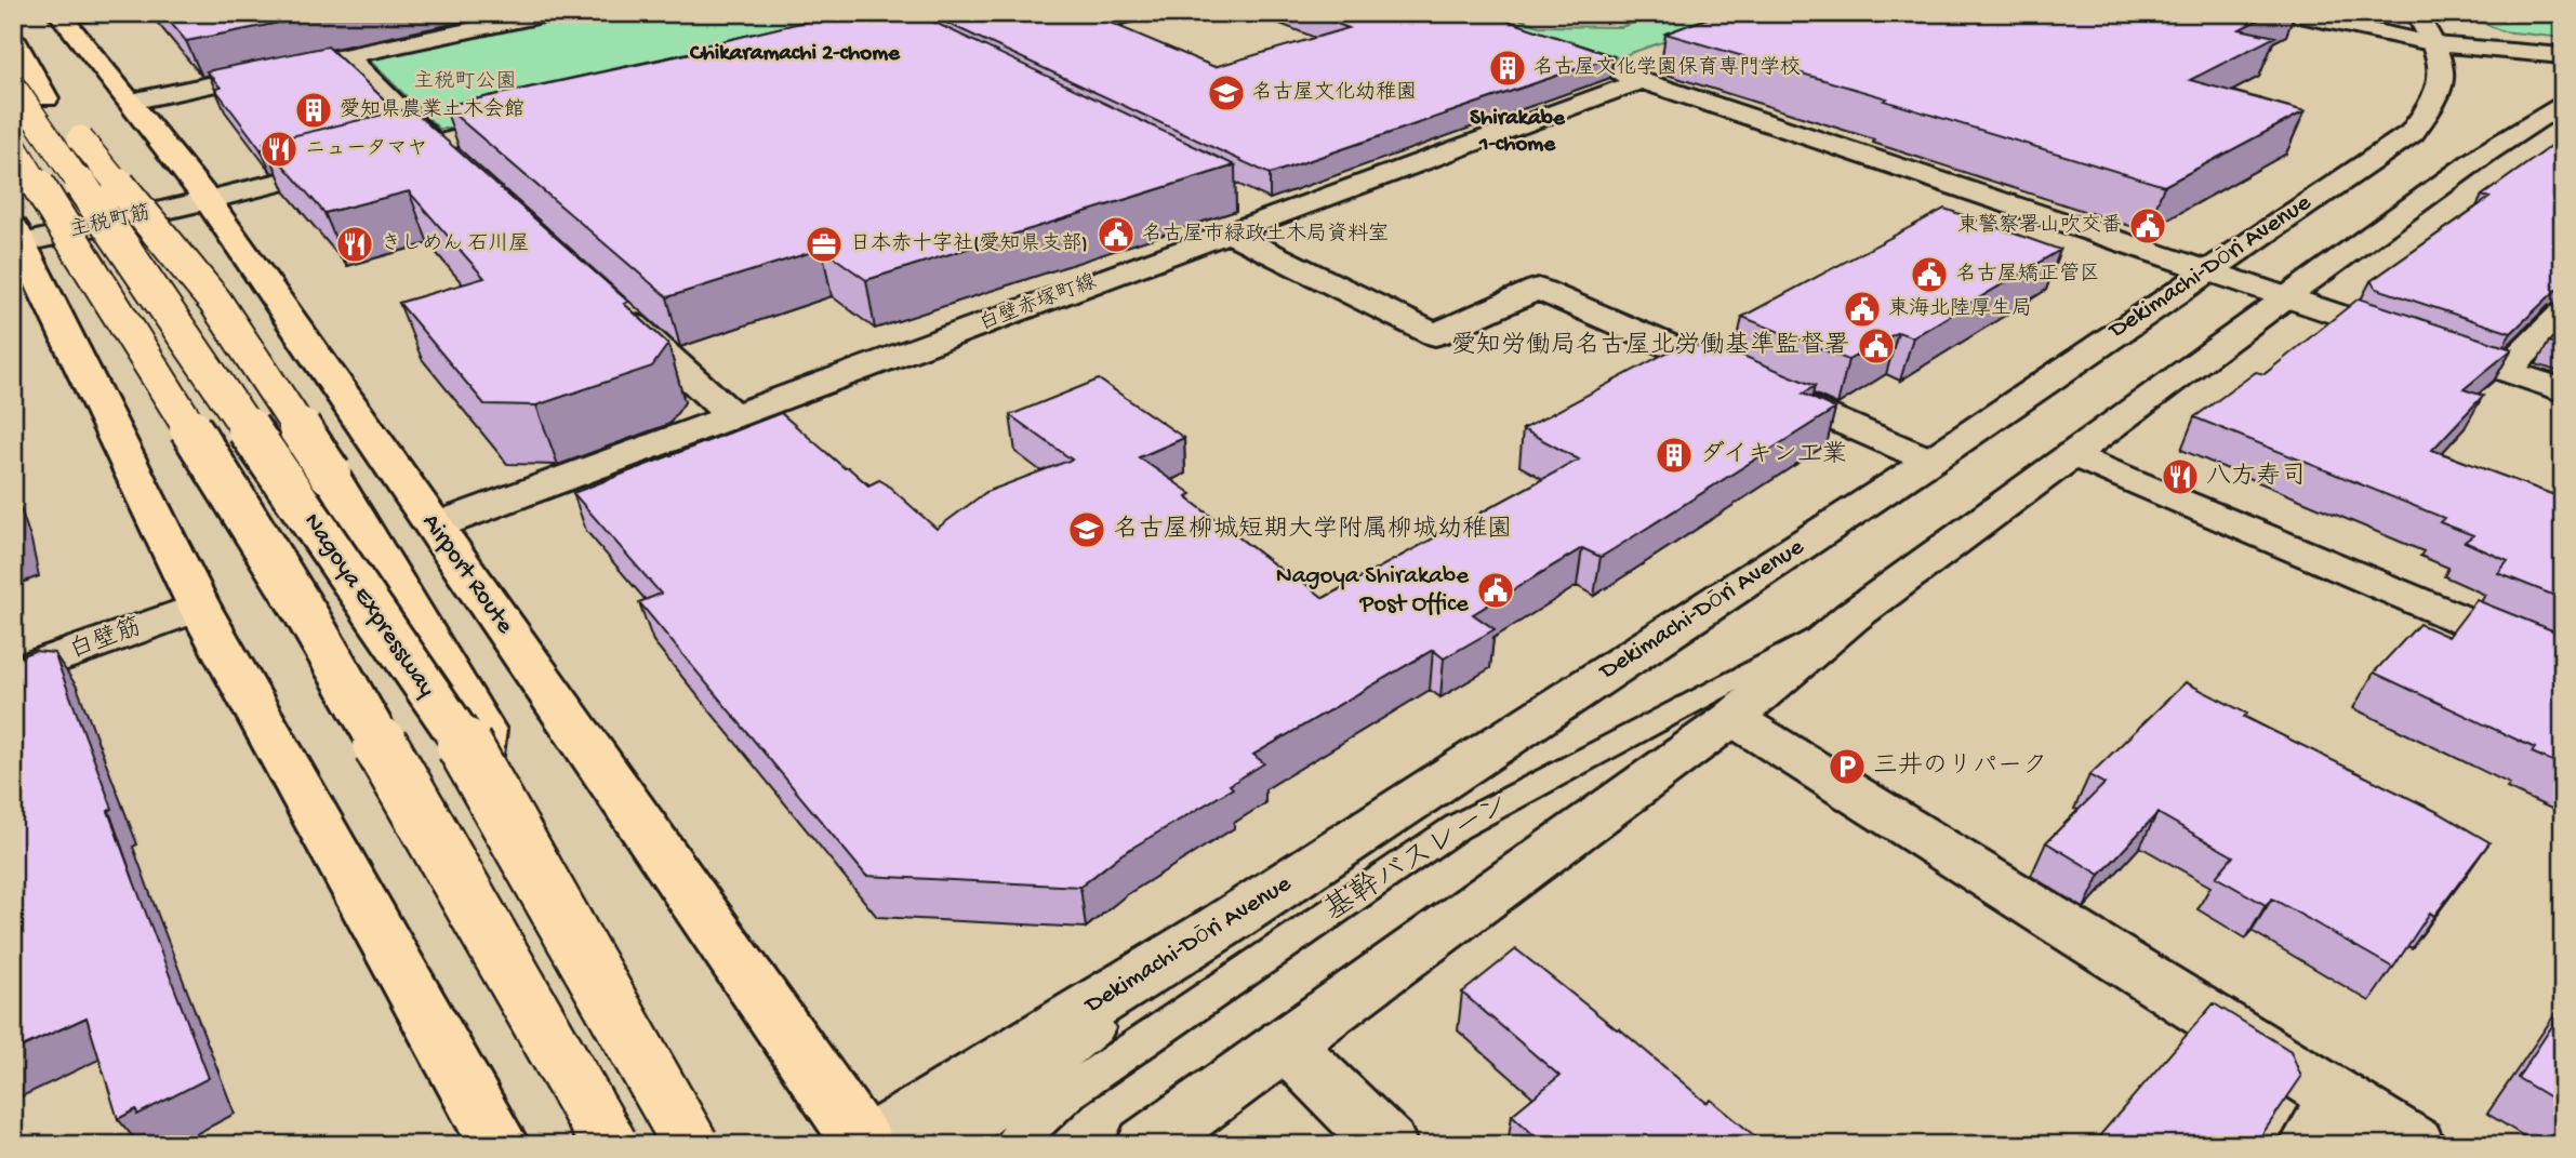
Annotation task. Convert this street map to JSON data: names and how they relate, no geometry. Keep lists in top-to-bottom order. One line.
{"streets":{"highway":["Airport Route"],"street":["主税町筋","Dekimachi-Dōri Avenue","白壁赤塚町線","白壁筋"],"lane":["基幹バスレーン"]},"crossings":[["主税町筋","Airport Route"],["Dekimachi-Dōri Avenue","Airport Route"],["白壁赤塚町線","Airport Route"]],"districts":["Chikaramachi 2-chome","Shirakabe 1-chome"],"parks":["主税町公園"],"places":{"building":["名古屋文化学園保育専門学校","愛知県農業土木会館","ダイキン工業"],"school or university":["名古屋文化幼稚園","名古屋柳城短期大学附属柳城幼稚園"],"restaurant":["ニュータマヤ","きしめん 石川屋","八方寿司"],"public building":["東警察署山吹交番","名古屋市緑政土木局資料室","名古屋矯正管区","東海北陸厚生局","愛知労働局名古屋北労働基準監督署","Nagoya Shirakabe Post Office"],"office":["日本赤十字社(愛知県支部)"],"parking":["三井のリパーク"]}}
